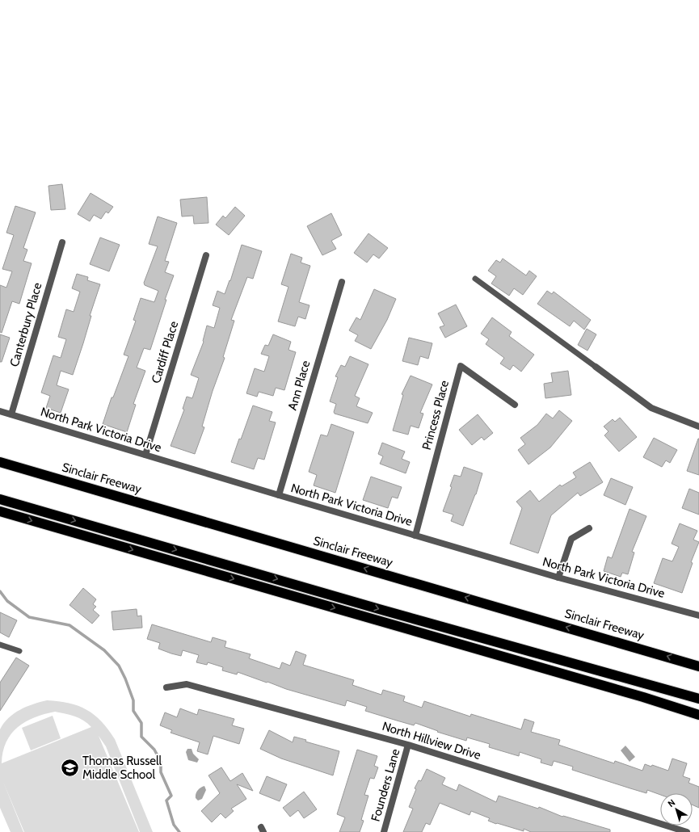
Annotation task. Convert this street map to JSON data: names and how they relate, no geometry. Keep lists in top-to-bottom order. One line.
{"streets":{"highway":["Sinclair Freeway"],"street":["Canterbury Place","Cardiff Place","Ann Place","Princess Place","North Park Victoria Drive","North Hillview Drive","Founders Lane"]},"crossings":[["Canterbury Place","North Park Victoria Drive"],["Cardiff Place","North Park Victoria Drive"],["Ann Place","North Park Victoria Drive"],["Princess Place","North Park Victoria Drive"],["North Hillview Drive","Founders Lane"]],"places":{"school or university":["Thomas Russell Middle School"]},"north":"top left"}
